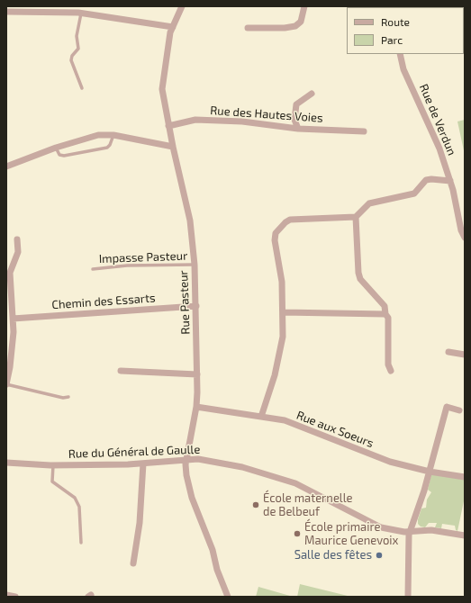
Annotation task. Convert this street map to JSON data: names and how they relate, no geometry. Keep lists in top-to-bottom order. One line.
{"streets":{"street":["Rue des Hautes Voies","Rue de Verdun","Chemin des Essarts","Rue Pasteur","Rue aux Soeurs","Rue du Général de Gaulle"],"lane":["Impasse Pasteur"]},"crossings":[["Rue des Hautes Voies","Rue Pasteur"],["Impasse Pasteur","Rue Pasteur"],["Chemin des Essarts","Rue Pasteur"],["Rue Pasteur","Rue aux Soeurs"],["Rue Pasteur","Rue du Général de Gaulle"]],"places":["École maternelle de Belbeuf","École primaire Maurice Genevoix","Salle des fêtes"],"legend":["Route","Parc"]}
